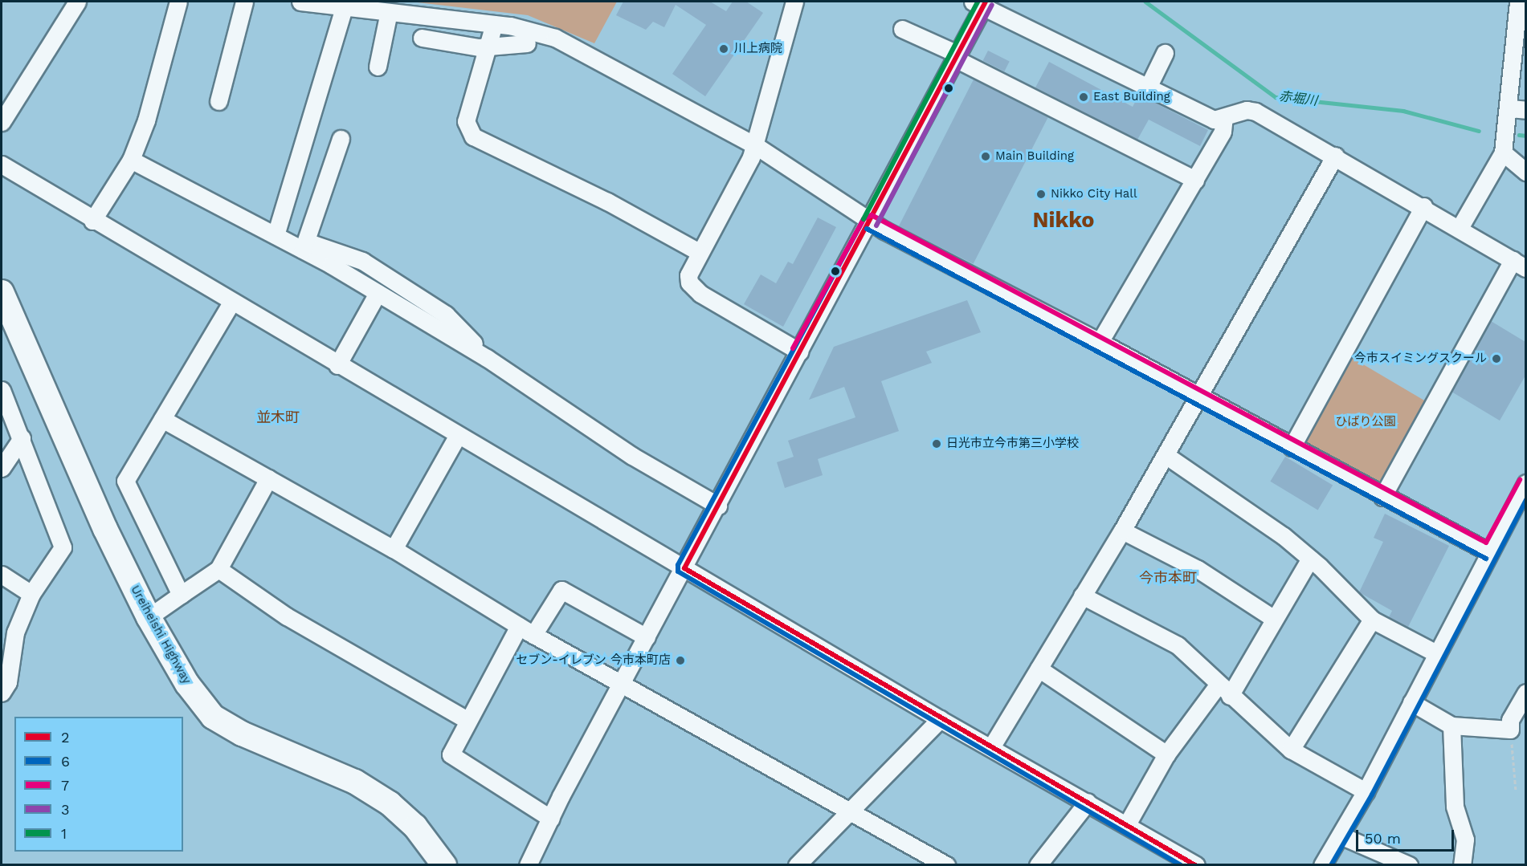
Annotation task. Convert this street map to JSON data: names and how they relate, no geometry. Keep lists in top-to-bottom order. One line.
{"streets":{"highway":["Ureiheishi Highway"]},"districts":["Nikko","並木町","今市本町"],"water":["赤堀川"],"parks":["ひばり公園"],"places":["川上病院","East Building","Main Building","Nikko City Hall","今市スイミングスクール","日光市立今市第三小学校","セブン-イレブン 今市本町店"],"lines":["transit line 2","transit line 1","transit line 3","transit line 7","transit line 6"],"legend":["2","6","7","3","1"],"scale_bar":"50 m"}
